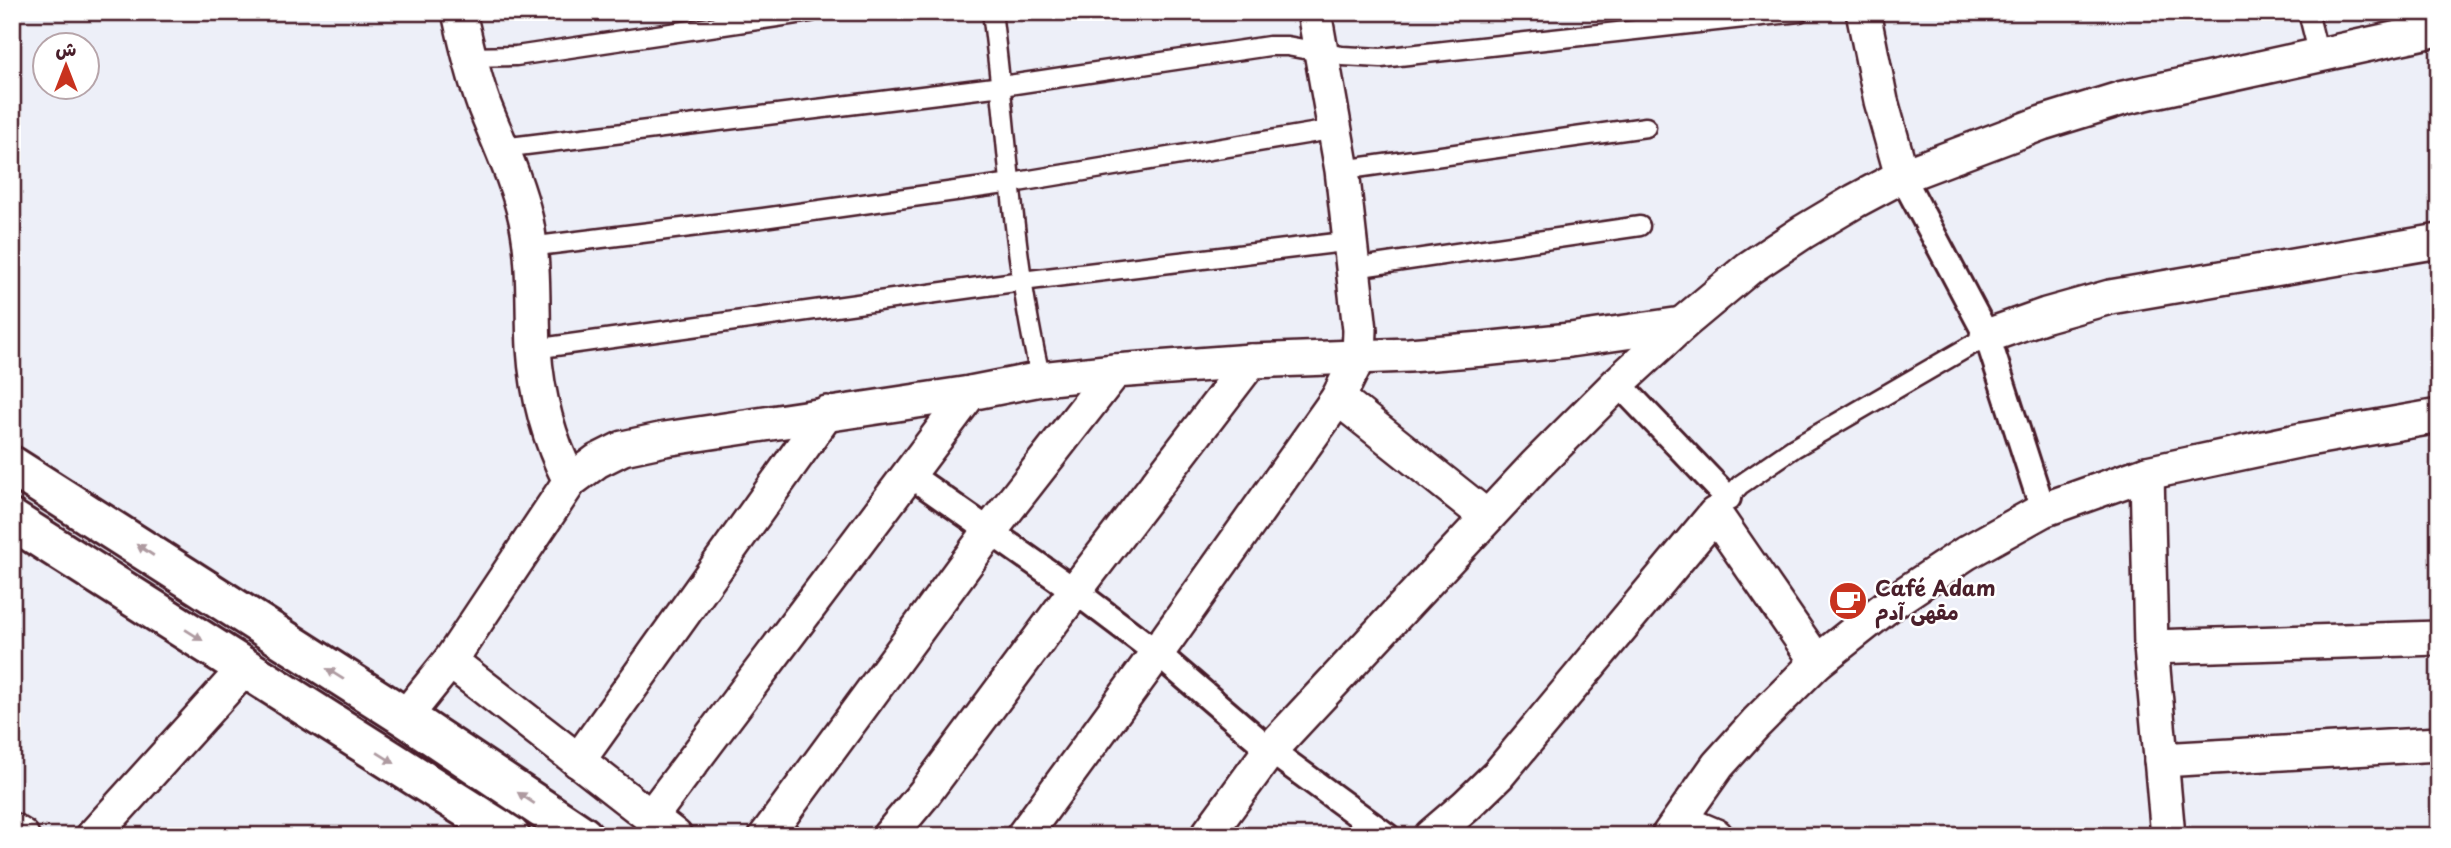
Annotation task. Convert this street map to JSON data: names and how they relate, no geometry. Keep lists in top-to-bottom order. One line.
{"places":{"cafe":["Café Adam مقهى آدم"]},"north":"top"}
